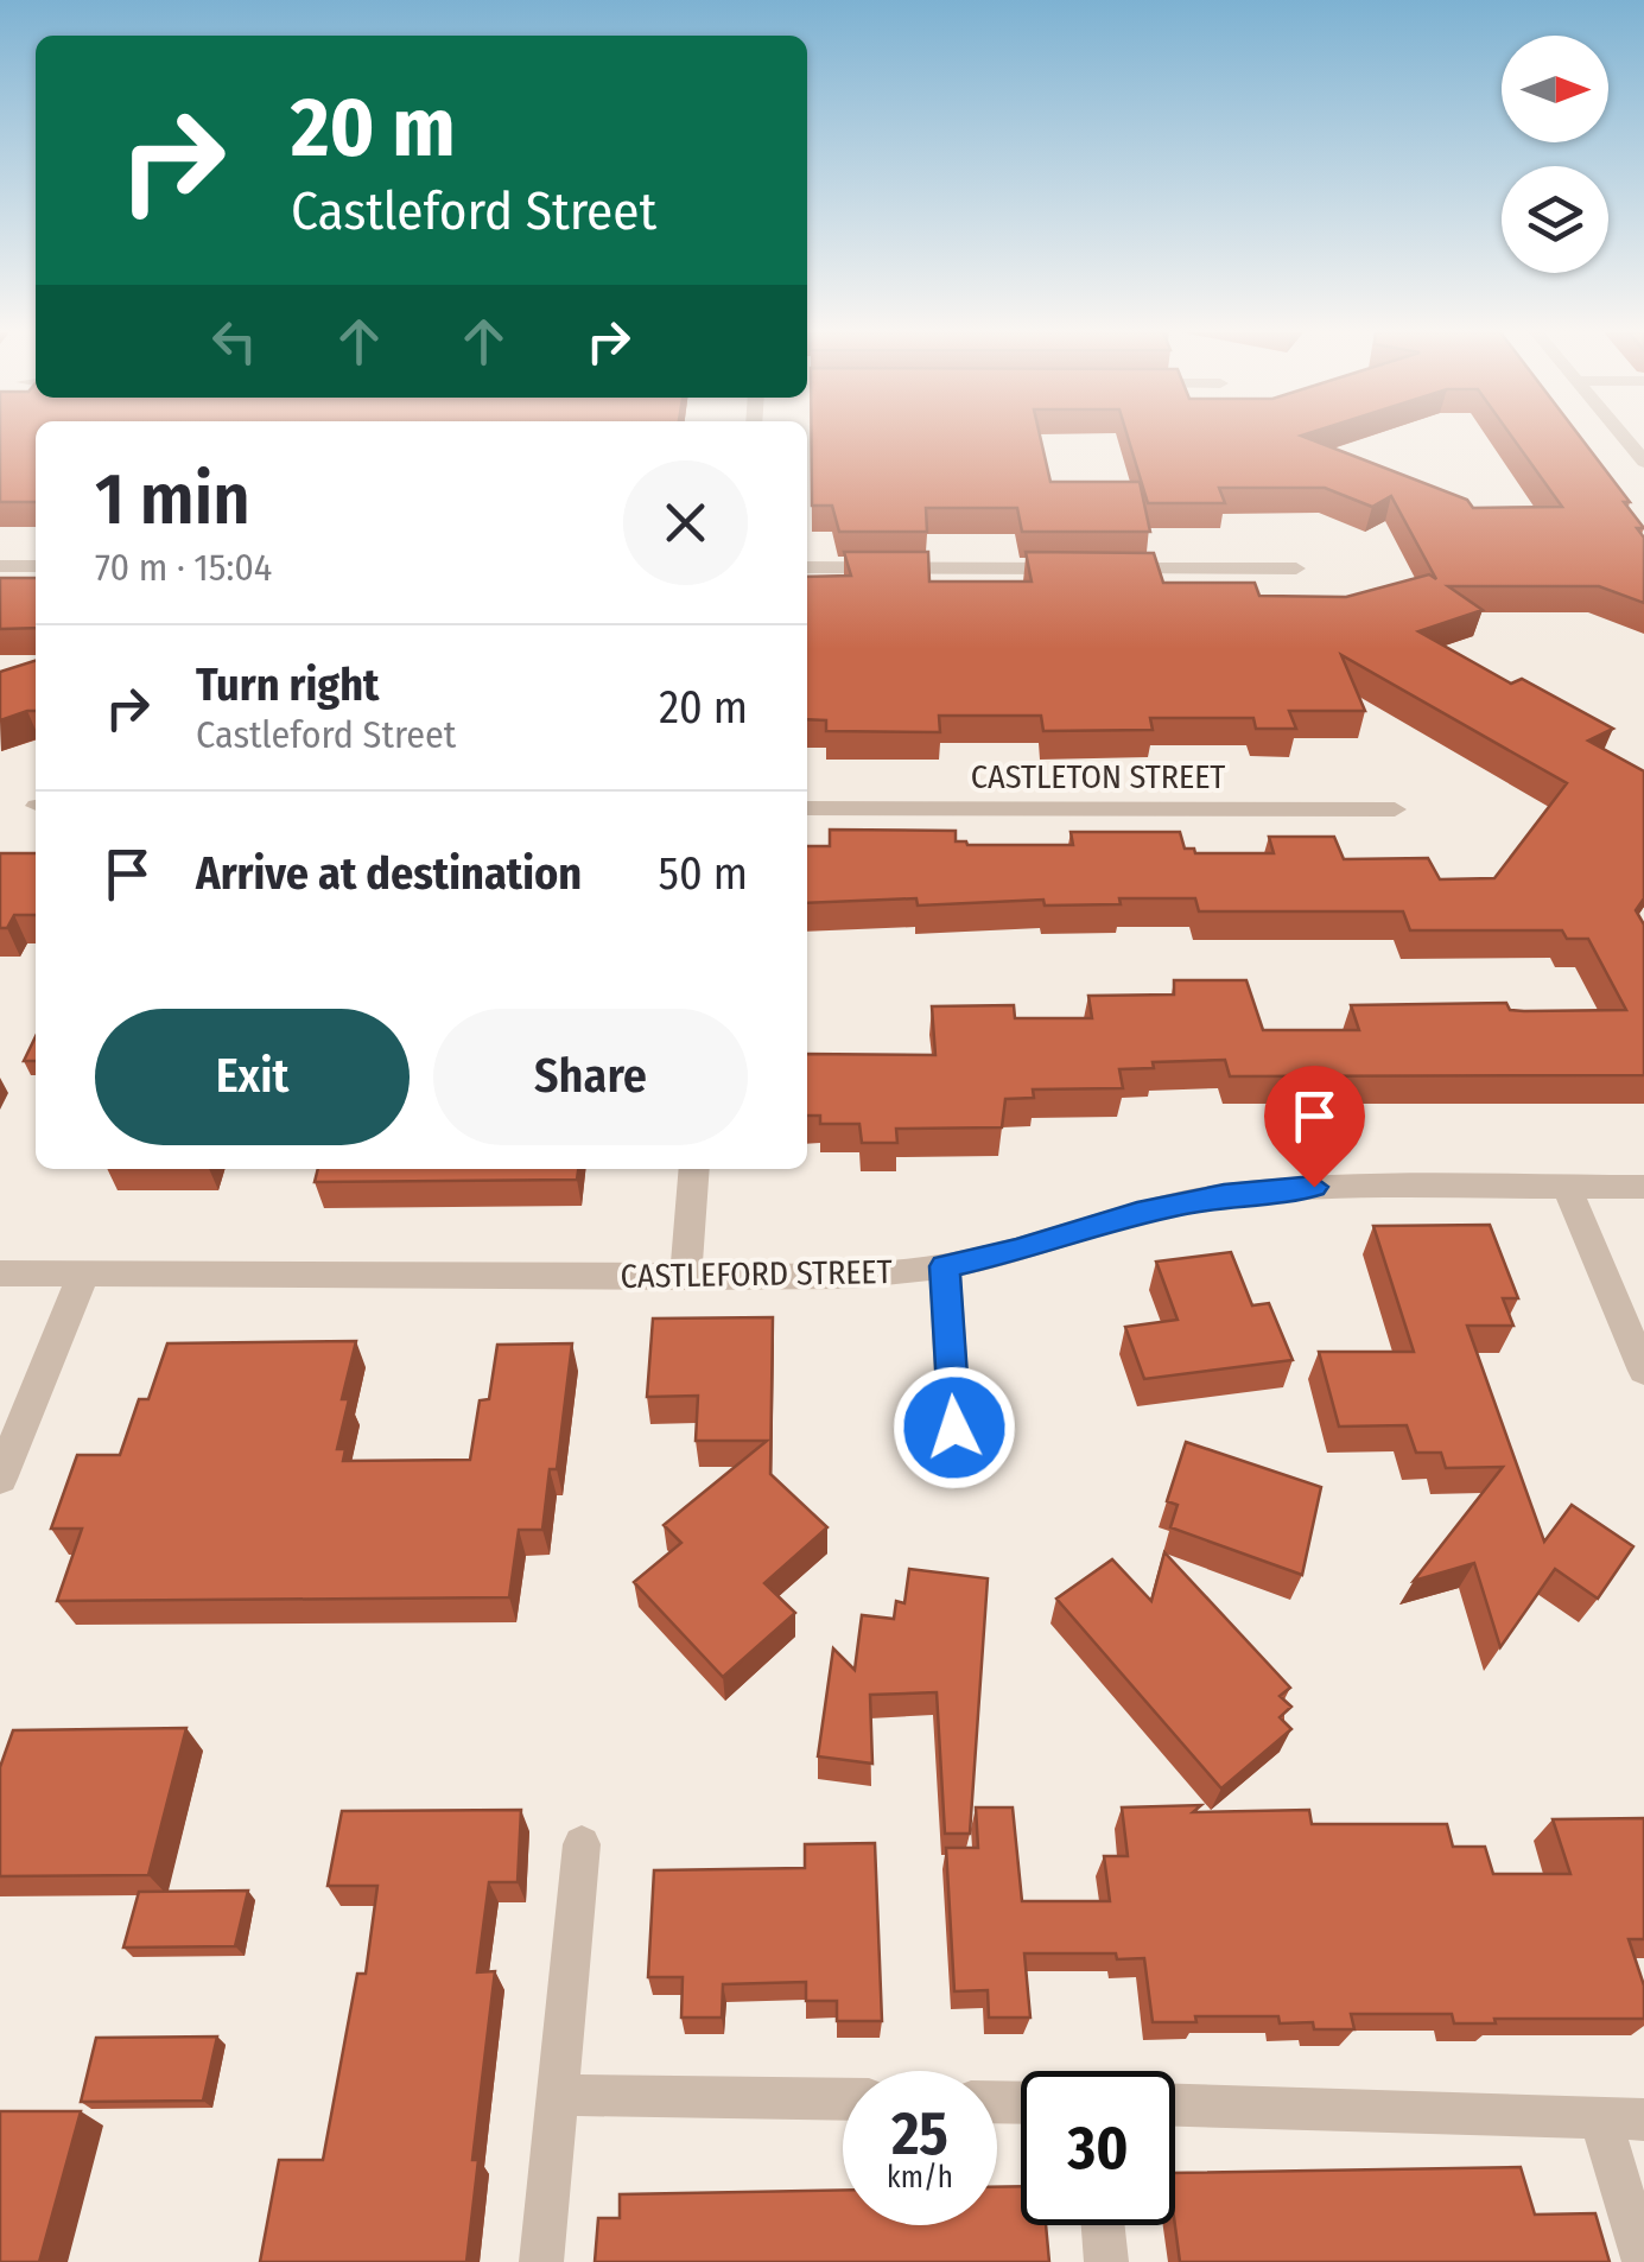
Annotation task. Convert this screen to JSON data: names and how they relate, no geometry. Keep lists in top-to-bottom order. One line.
{"streets":{"street":["CASTLETON STREET","CASTLEFORD STREET"]},"north":"right","page":{"turn":["20 m","Castleford Street"],"heading":["1 min","70 m · 15:04"],"list":[{"name":"Turn right","note":"Castleford Street","value":"20 m"},{"name":"Arrive at destination","value":"50 m"}],"buttons":["Exit","Share"],"speed":"25 km/h","limit":"30"}}
